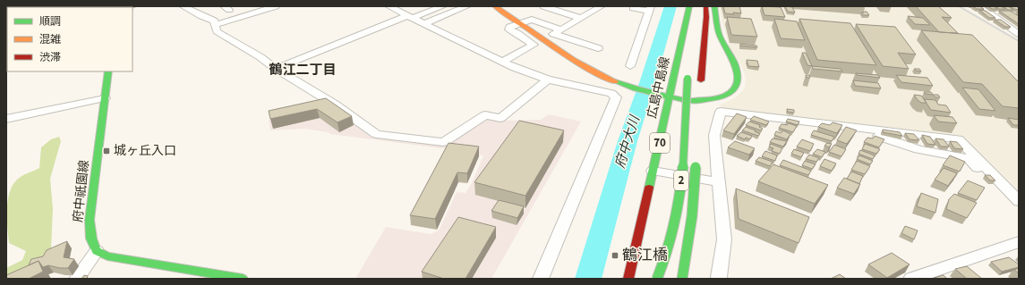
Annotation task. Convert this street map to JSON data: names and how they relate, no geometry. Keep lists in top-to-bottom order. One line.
{"streets":{"main road":["広島中島線","70","2","府中祇園線"]},"districts":["鶴江二丁目"],"water":["府中大川"],"places":{"transit":["城ヶ丘入口","鶴江橋"]},"legend":["順調","混雑","渋滞"]}
